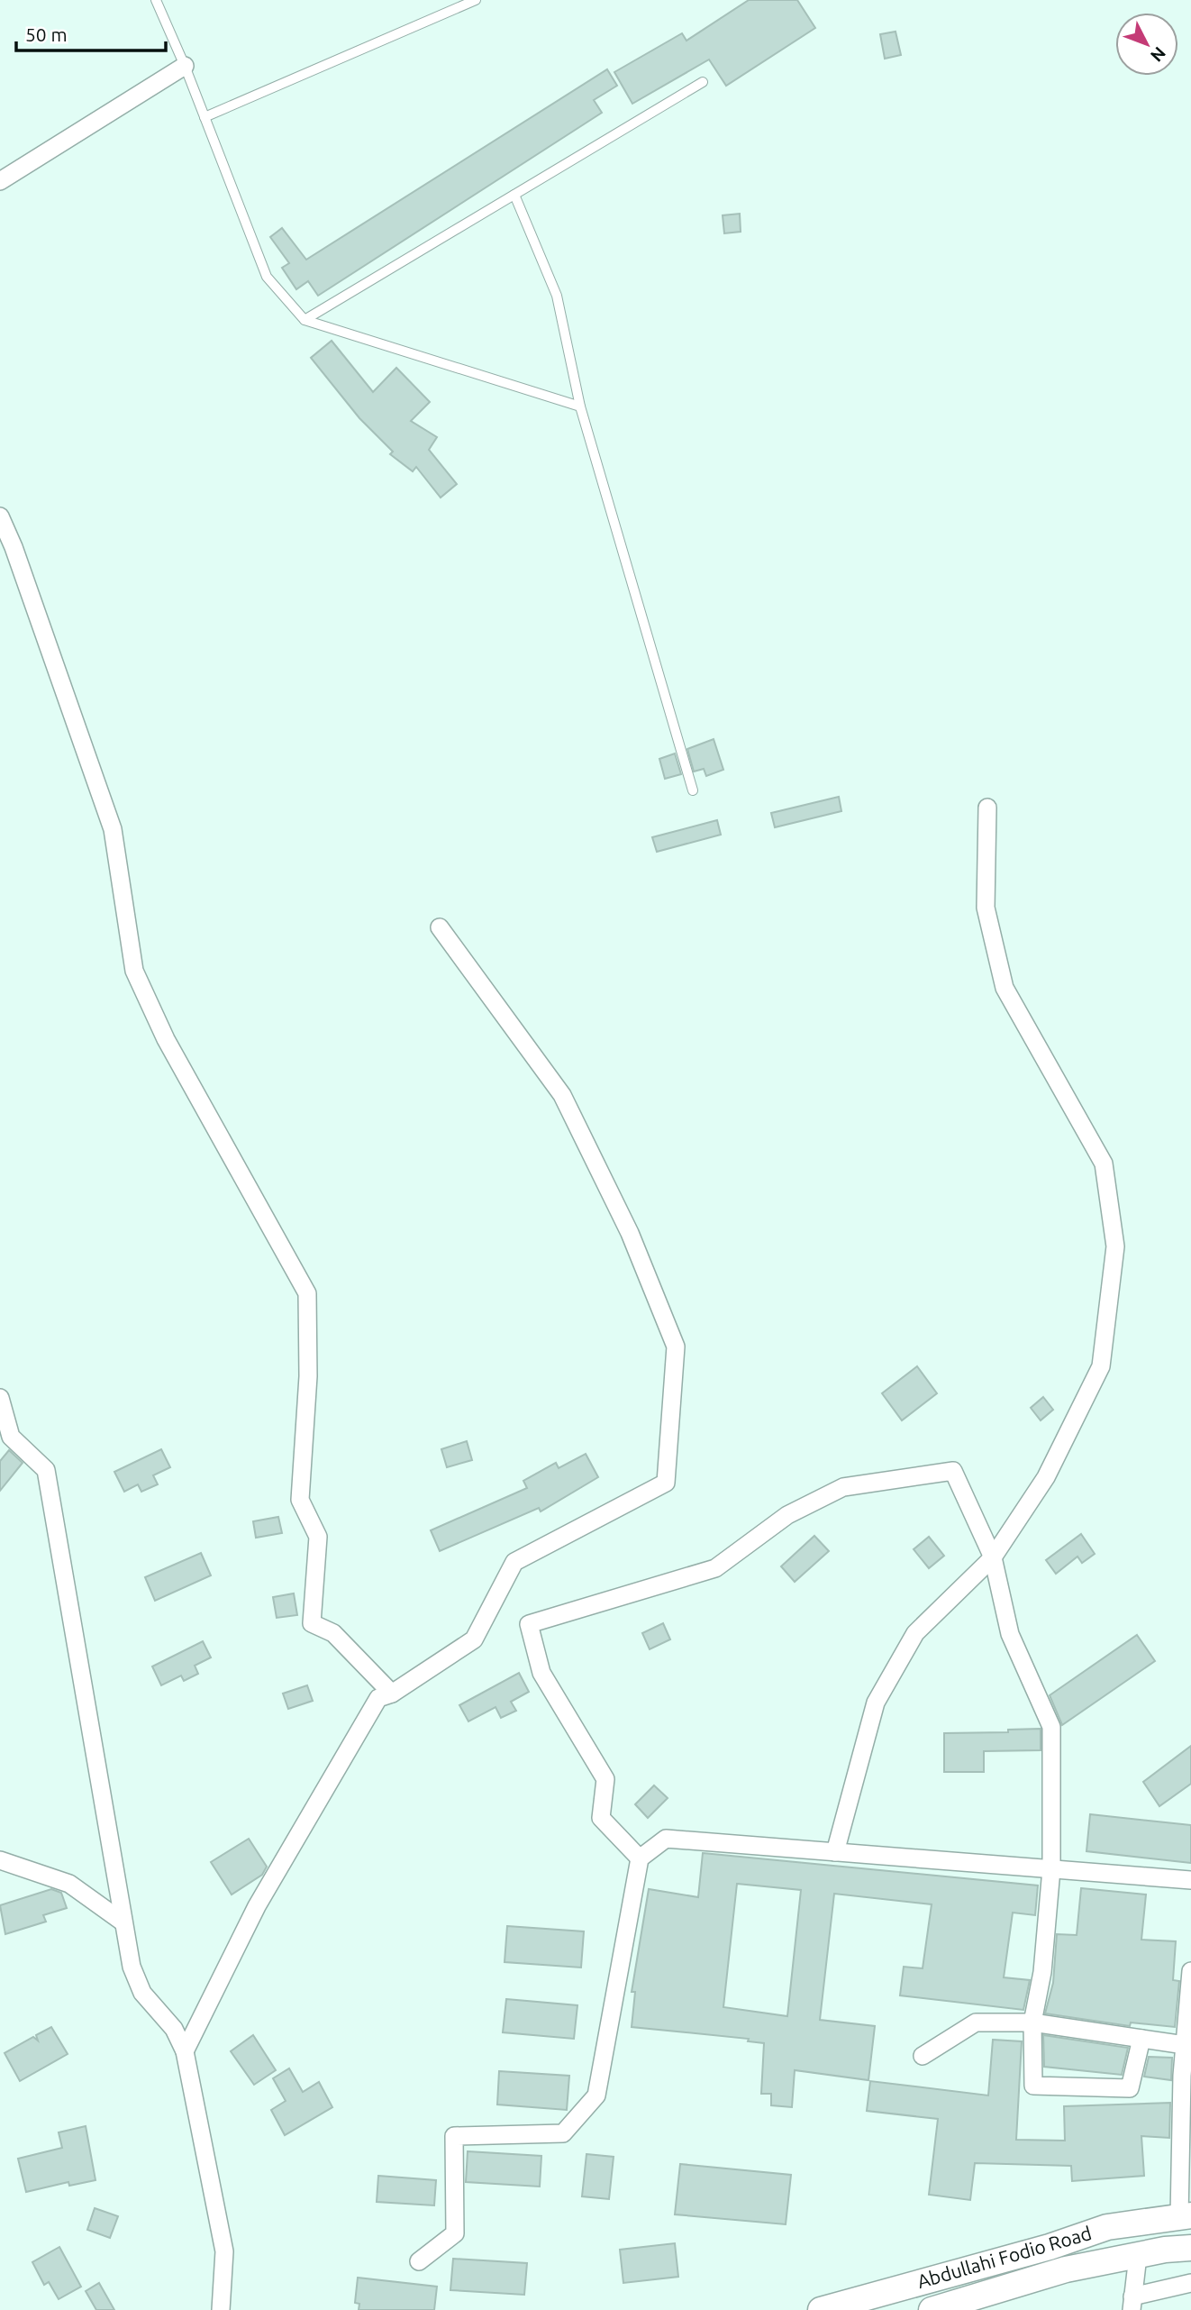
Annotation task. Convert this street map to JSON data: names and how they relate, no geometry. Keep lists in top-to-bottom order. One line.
{"streets":{"main road":["Abdullahi Fodio Road"]},"scale_bar":"50 m","north":"bottom right"}
